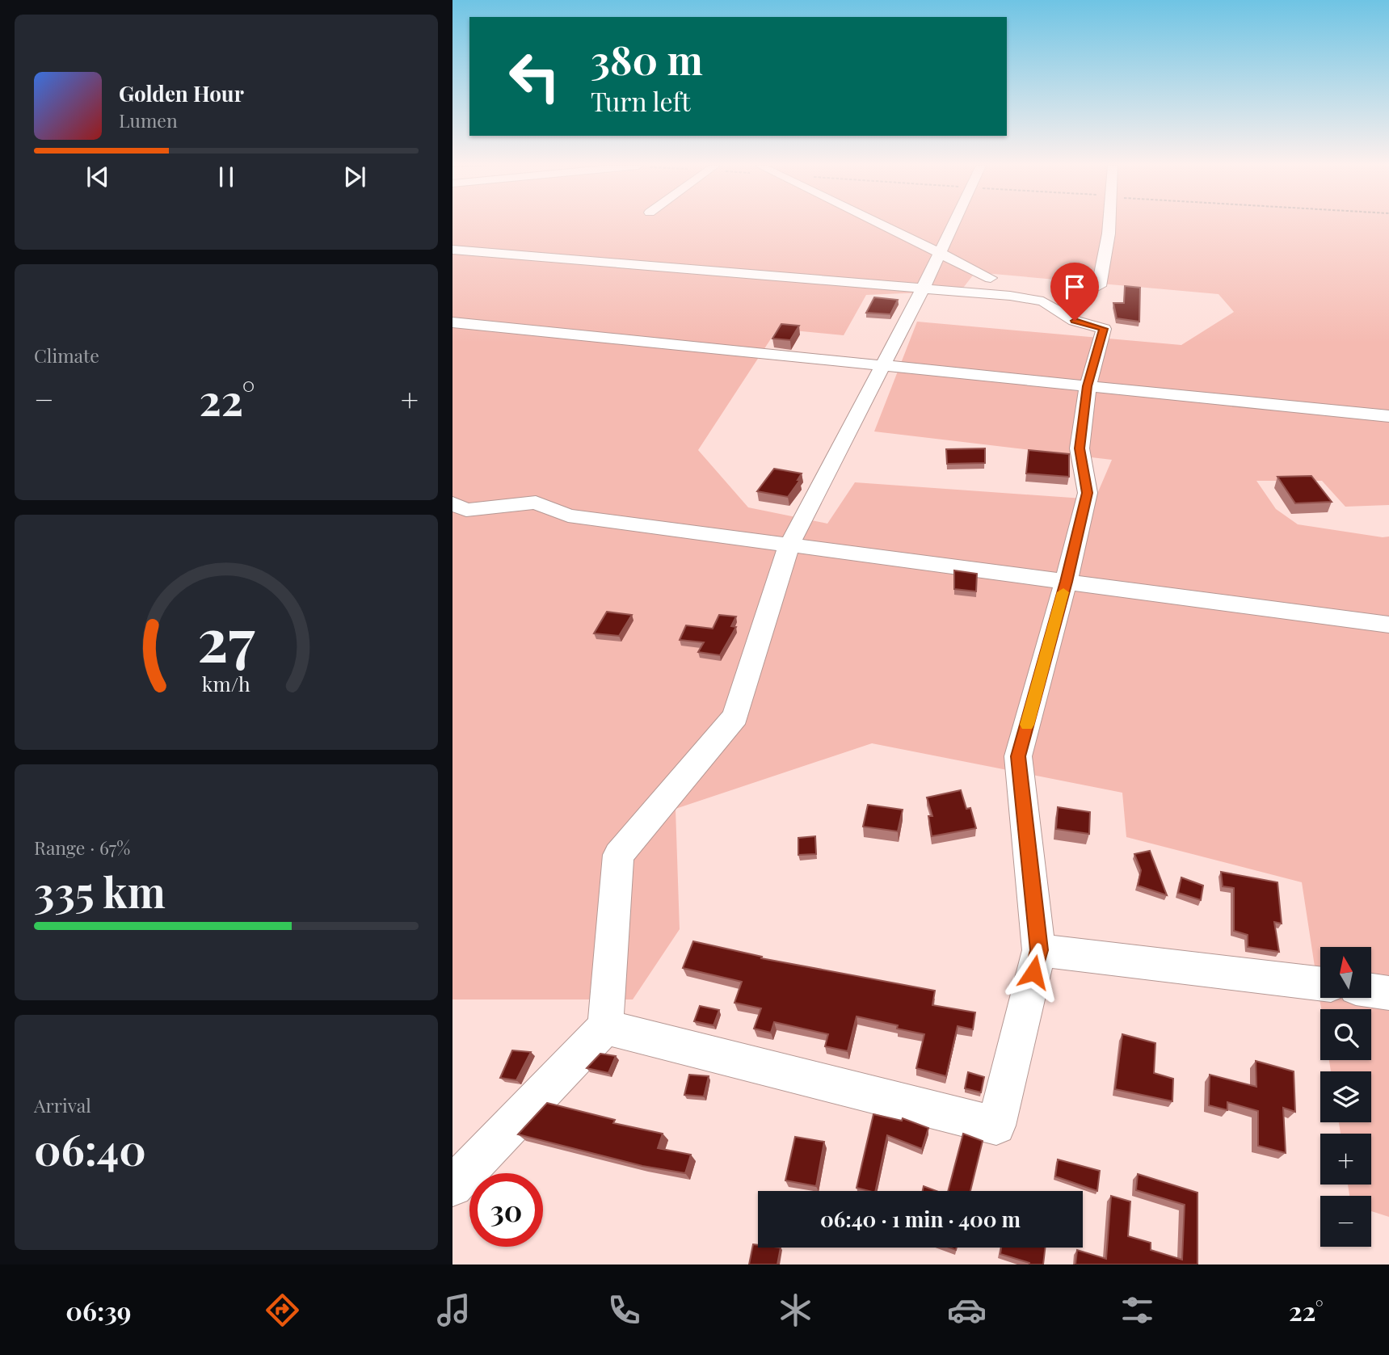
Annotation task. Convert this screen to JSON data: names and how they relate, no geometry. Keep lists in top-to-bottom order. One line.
{"north":"top","page":{"turn":["380 m","Turn left"],"song":["Golden Hour","Lumen"],"tile":["Climate",["Range · 67%","335 km"],["Arrival","06:40"]],"heat":["−","22°","+"],"map_buttons":["+","−"],"limit":"30","trip":"06:40 · 1 min · 400 m","tabs":["06:39","22°"],"gauge":["27","km/h"]}}
